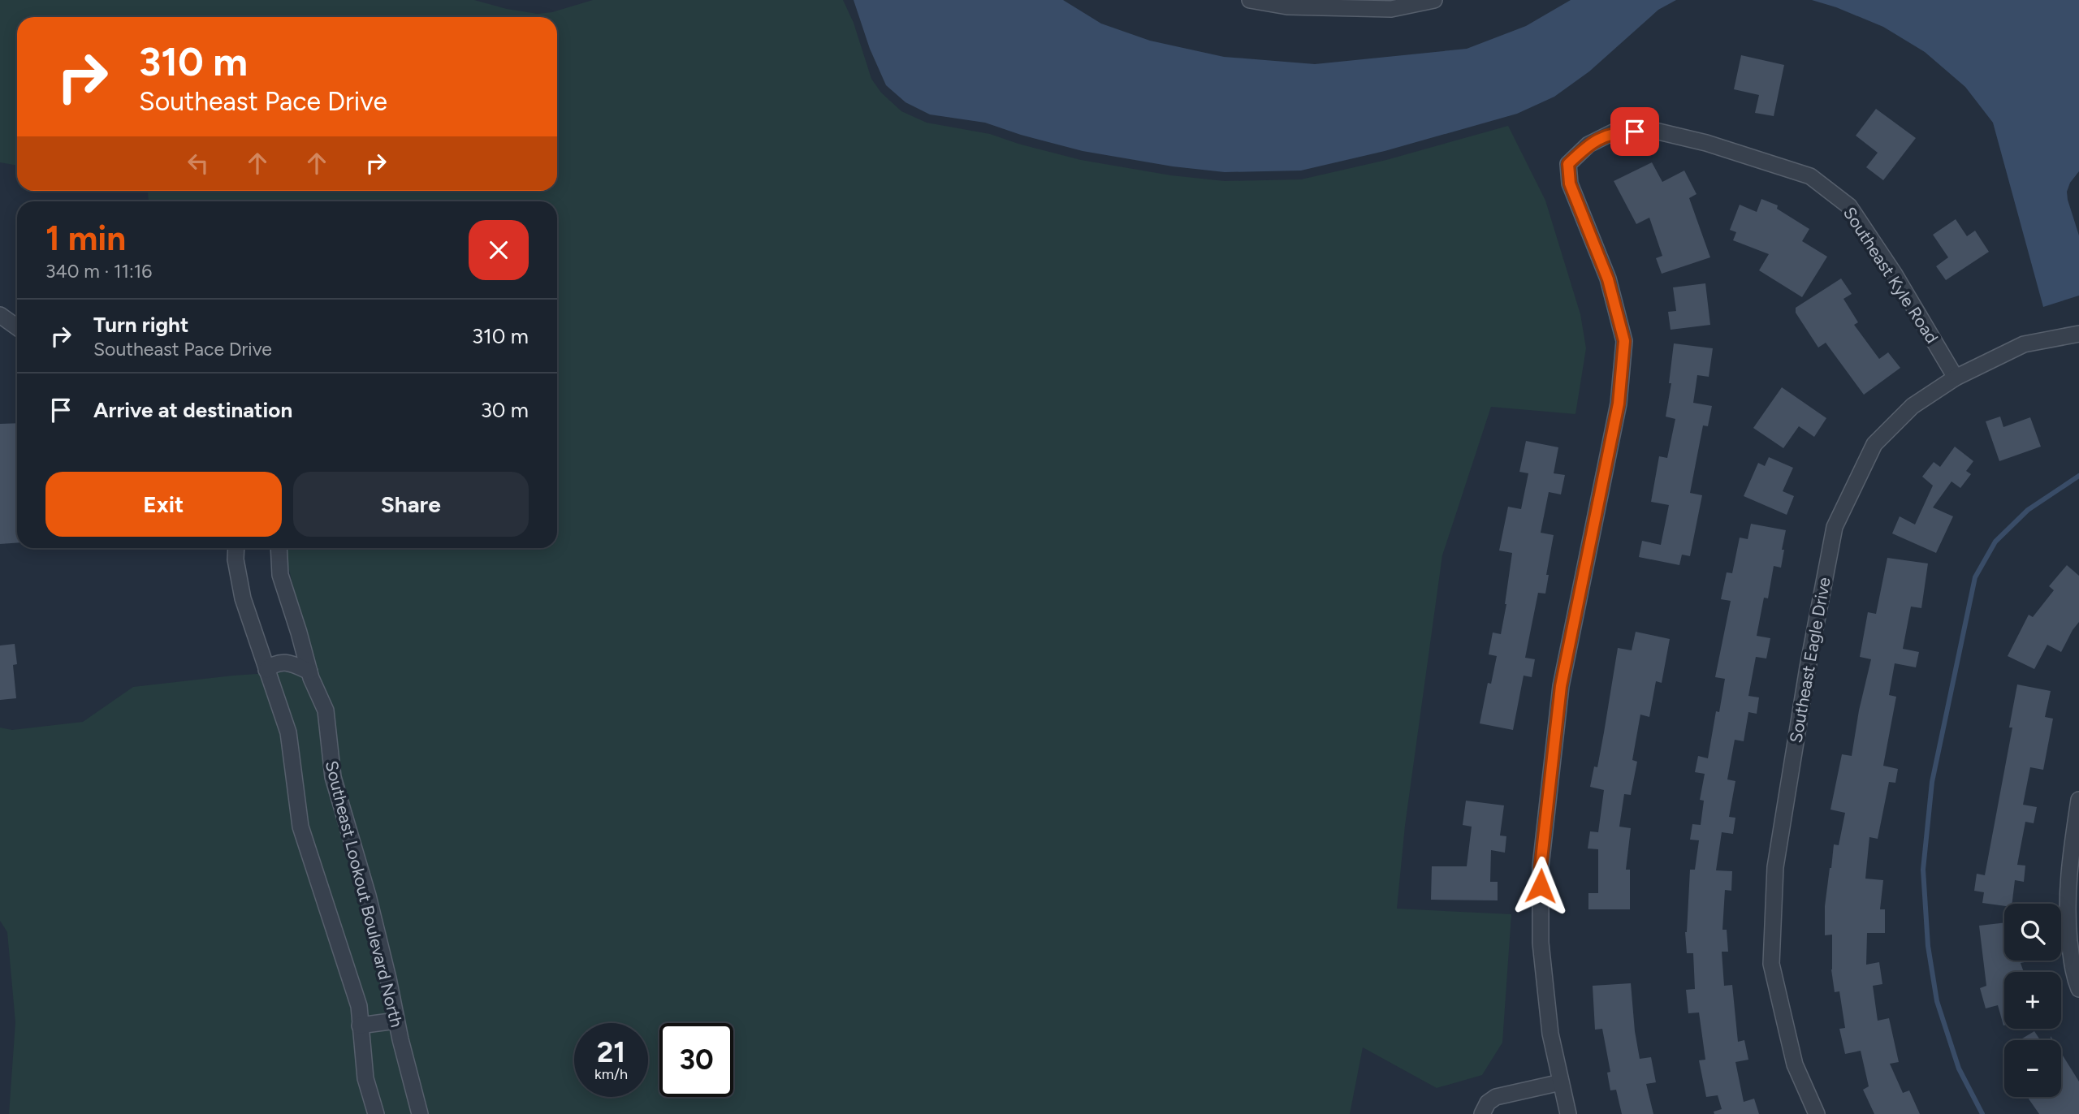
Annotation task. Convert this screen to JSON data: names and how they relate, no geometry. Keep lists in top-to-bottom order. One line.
{"streets":{"street":["Southeast Kyle Road","Southeast Eagle Drive","Southeast Lookout Boulevard North"]},"crossings":[["Southeast Kyle Road","Southeast Eagle Drive"]],"page":{"turn":["310 m","Southeast Pace Drive"],"heading":["1 min","340 m · 11:16"],"list":[{"name":"Turn right","note":"Southeast Pace Drive","value":"310 m"},{"name":"Arrive at destination","value":"30 m"}],"buttons":["Exit","Share"],"map_buttons":["+","−"],"speed":"21 km/h","limit":"30"}}
